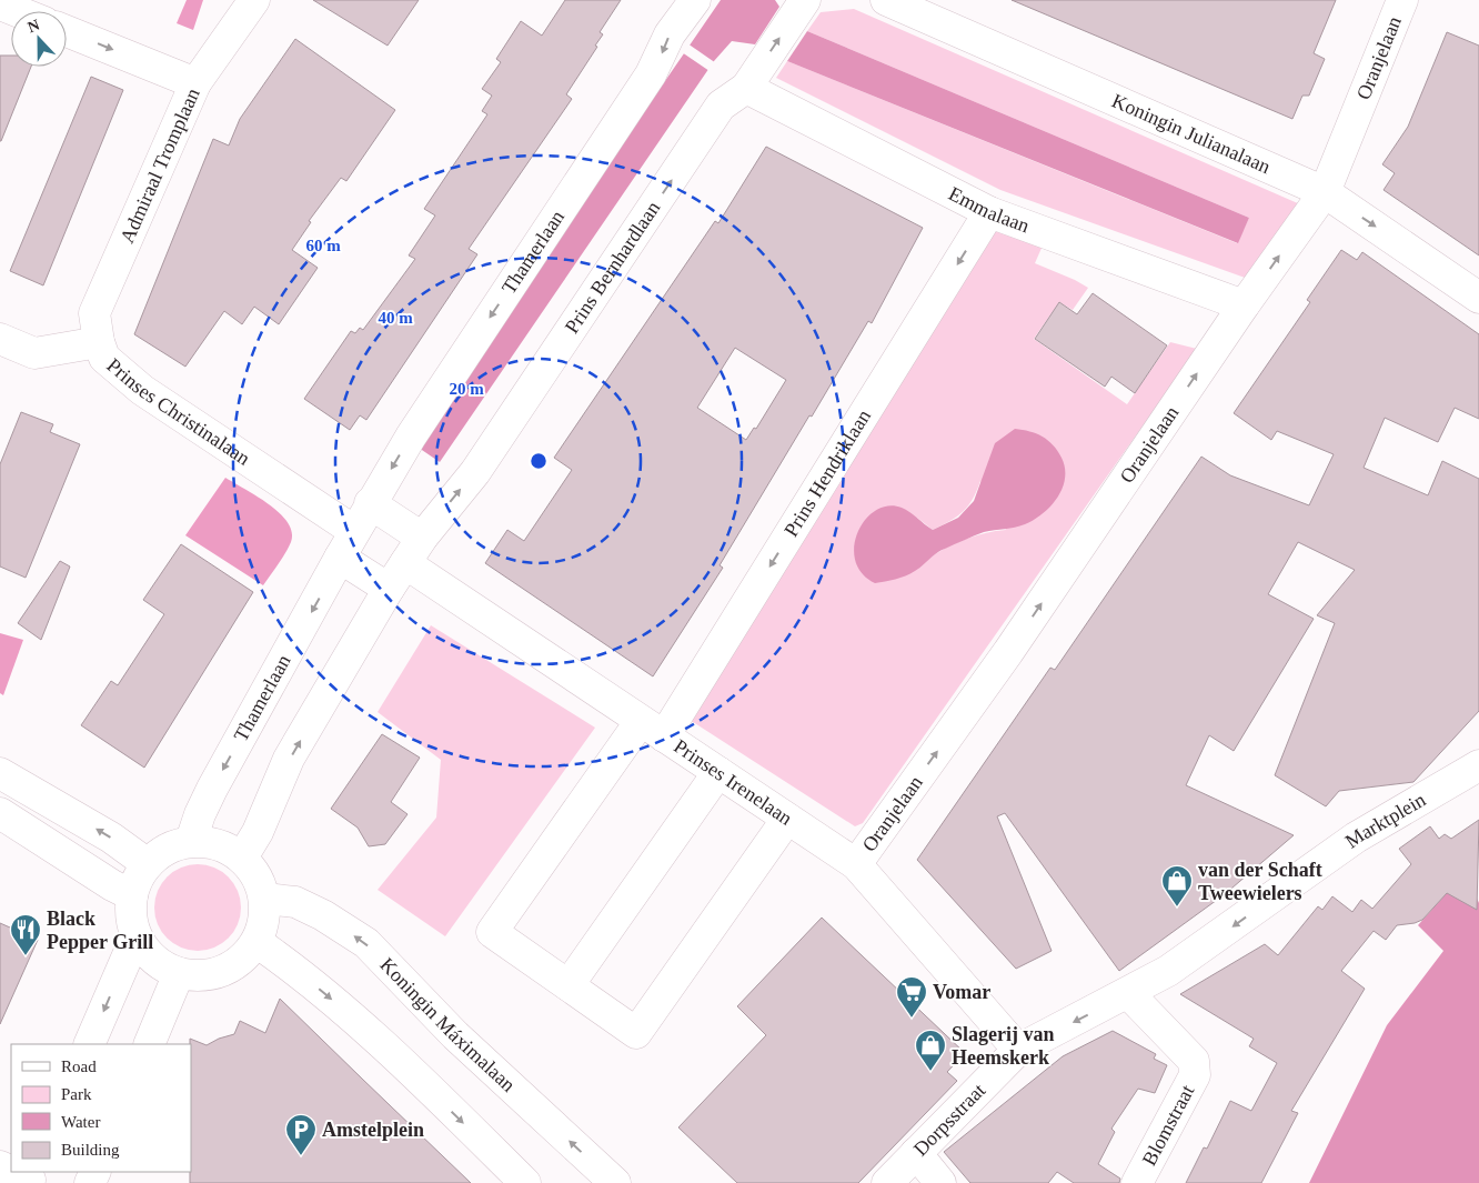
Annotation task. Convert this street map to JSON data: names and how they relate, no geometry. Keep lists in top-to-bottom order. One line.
{"streets":{"street":["Oranjelaan","Koningin Julianalaan","Admiraal Tromplaan","Emmalaan","Thamerlaan","Prins Bernhardlaan","Prinses Christinalaan","Prins Hendriklaan","Prinses Irenelaan","Marktplein","Koningin Máximalaan","Dorpsstraat","Blomstraat"]},"crossings":[["Oranjelaan","Koningin Julianalaan"],["Oranjelaan","Emmalaan"],["Oranjelaan","Prinses Irenelaan"],["Admiraal Tromplaan","Prinses Christinalaan"],["Emmalaan","Prins Bernhardlaan"],["Emmalaan","Prins Hendriklaan"],["Thamerlaan","Prinses Christinalaan"],["Thamerlaan","Koningin Máximalaan"],["Prins Bernhardlaan","Prinses Irenelaan"],["Prins Hendriklaan","Prinses Irenelaan"],["Prinses Irenelaan","Dorpsstraat"],["Marktplein","Dorpsstraat"],["Marktplein","Blomstraat"],["Dorpsstraat","Blomstraat"]],"one_way":["Oranjelaan","Prins Bernhardlaan","Prins Hendriklaan","Marktplein","Dorpsstraat"],"places":{"shop":["van der Schaft Tweewielers","Slagerij van Heemskerk"],"restaurant":["Black Pepper Grill"],"supermarket":["Vomar"],"parking":["Amstelplein"]},"legend":["Road","Park","Water","Building"],"north":"top","rings":["60 m","40 m","20 m"]}
